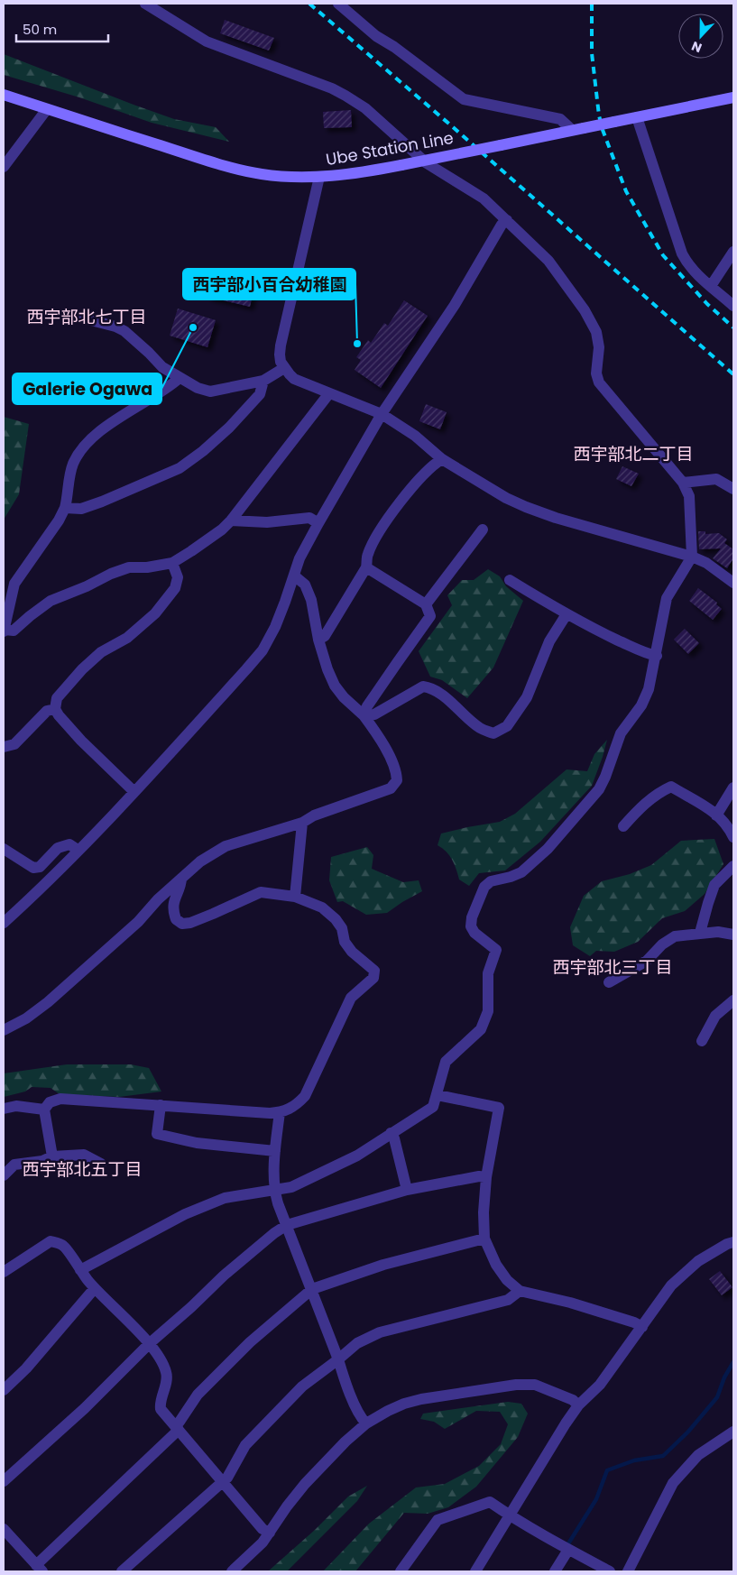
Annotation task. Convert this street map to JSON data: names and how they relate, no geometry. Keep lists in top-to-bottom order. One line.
{"streets":{"main road":["Ube Station Line"]},"districts":["西宇部北七丁目","西宇部北二丁目","西宇部北三丁目","西宇部北五丁目"],"places":["Galerie Ogawa","西宇部小百合幼稚園"],"scale_bar":"50 m","north":"bottom"}
